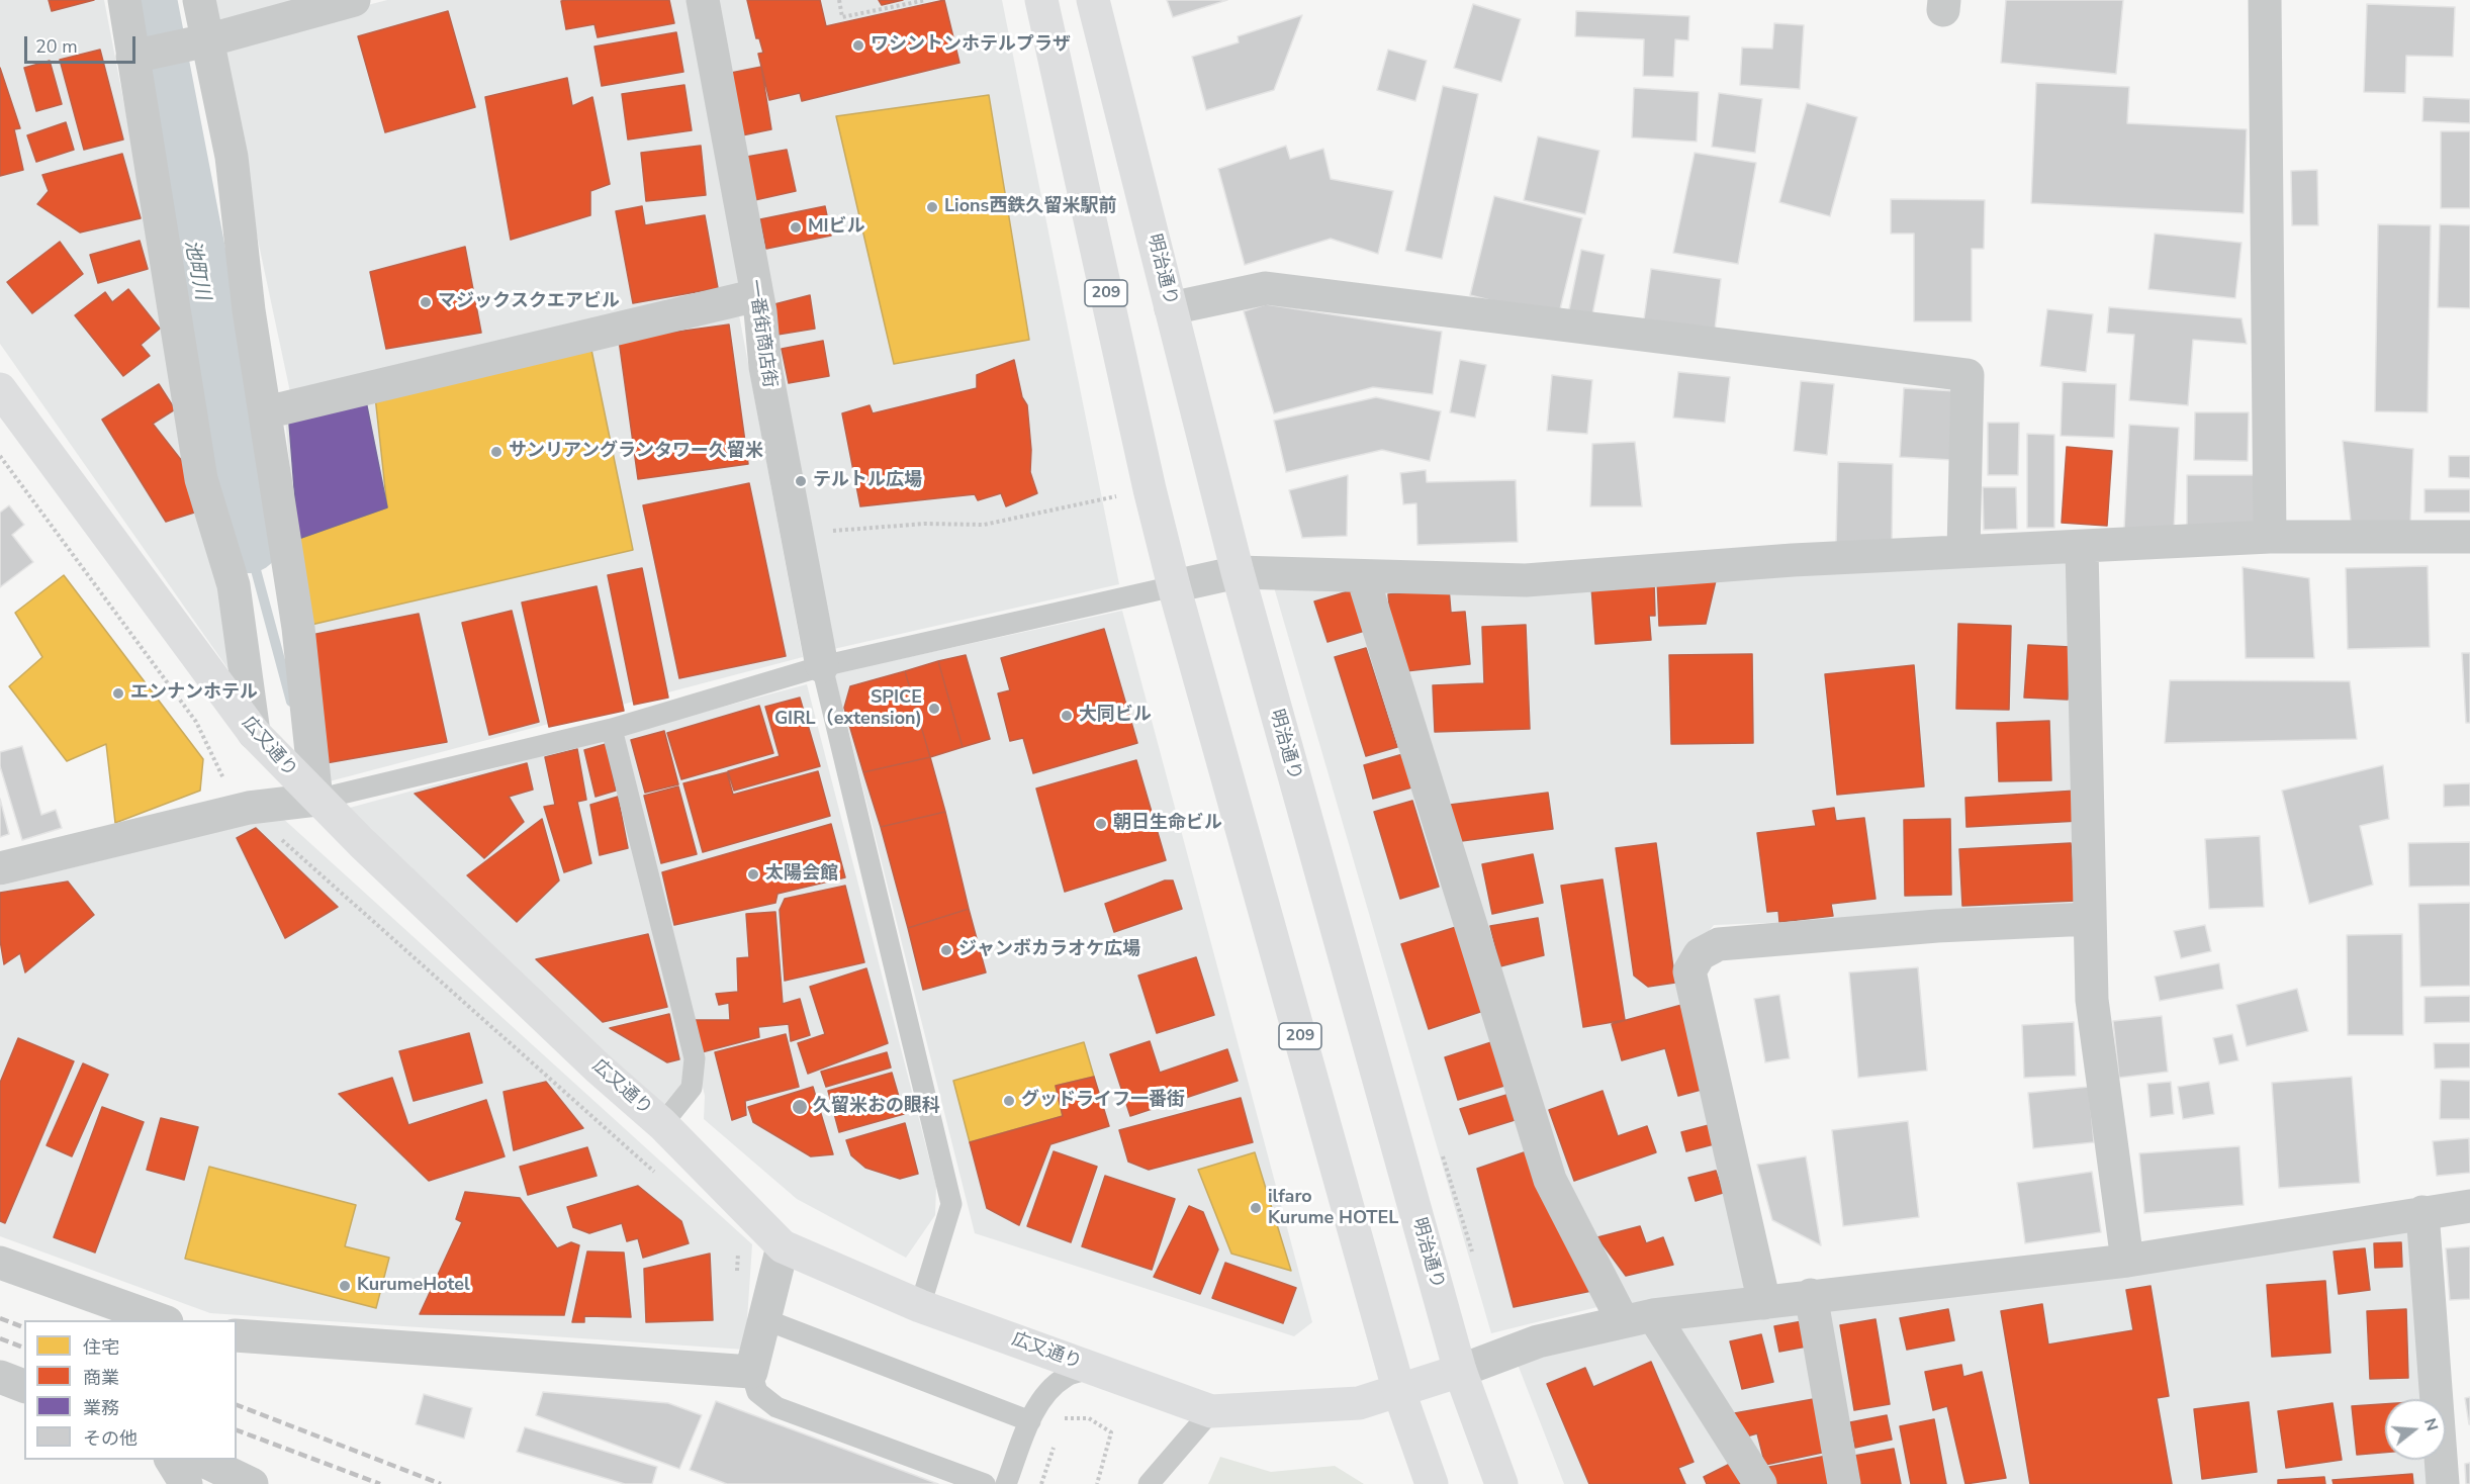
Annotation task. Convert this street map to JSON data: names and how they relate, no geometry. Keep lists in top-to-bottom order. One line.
{"streets":{"main road":["明治通り","209","広又通り"],"street":["一番街商店街"]},"crossings":[["明治通り","広又通り"],["209","広又通り"]],"water":["池町川"],"places":["ワシントンホテルプラザ","Lions西鉄久留米駅前","MIビル","マジックスクエアビル","サンリアングランタワー久留米","テルトル広場","エンナンホテル","SPICE GIRL（extension)","大同ビル","朝日生命ビル","太陽会館","ジャンボカラオケ広場","グッドライフ一番街","久留米おの眼科","ilfaro Kurume HOTEL","KurumeHotel"],"legend":["住宅","商業","業務","その他"],"scale_bar":"20 m","north":"right"}
